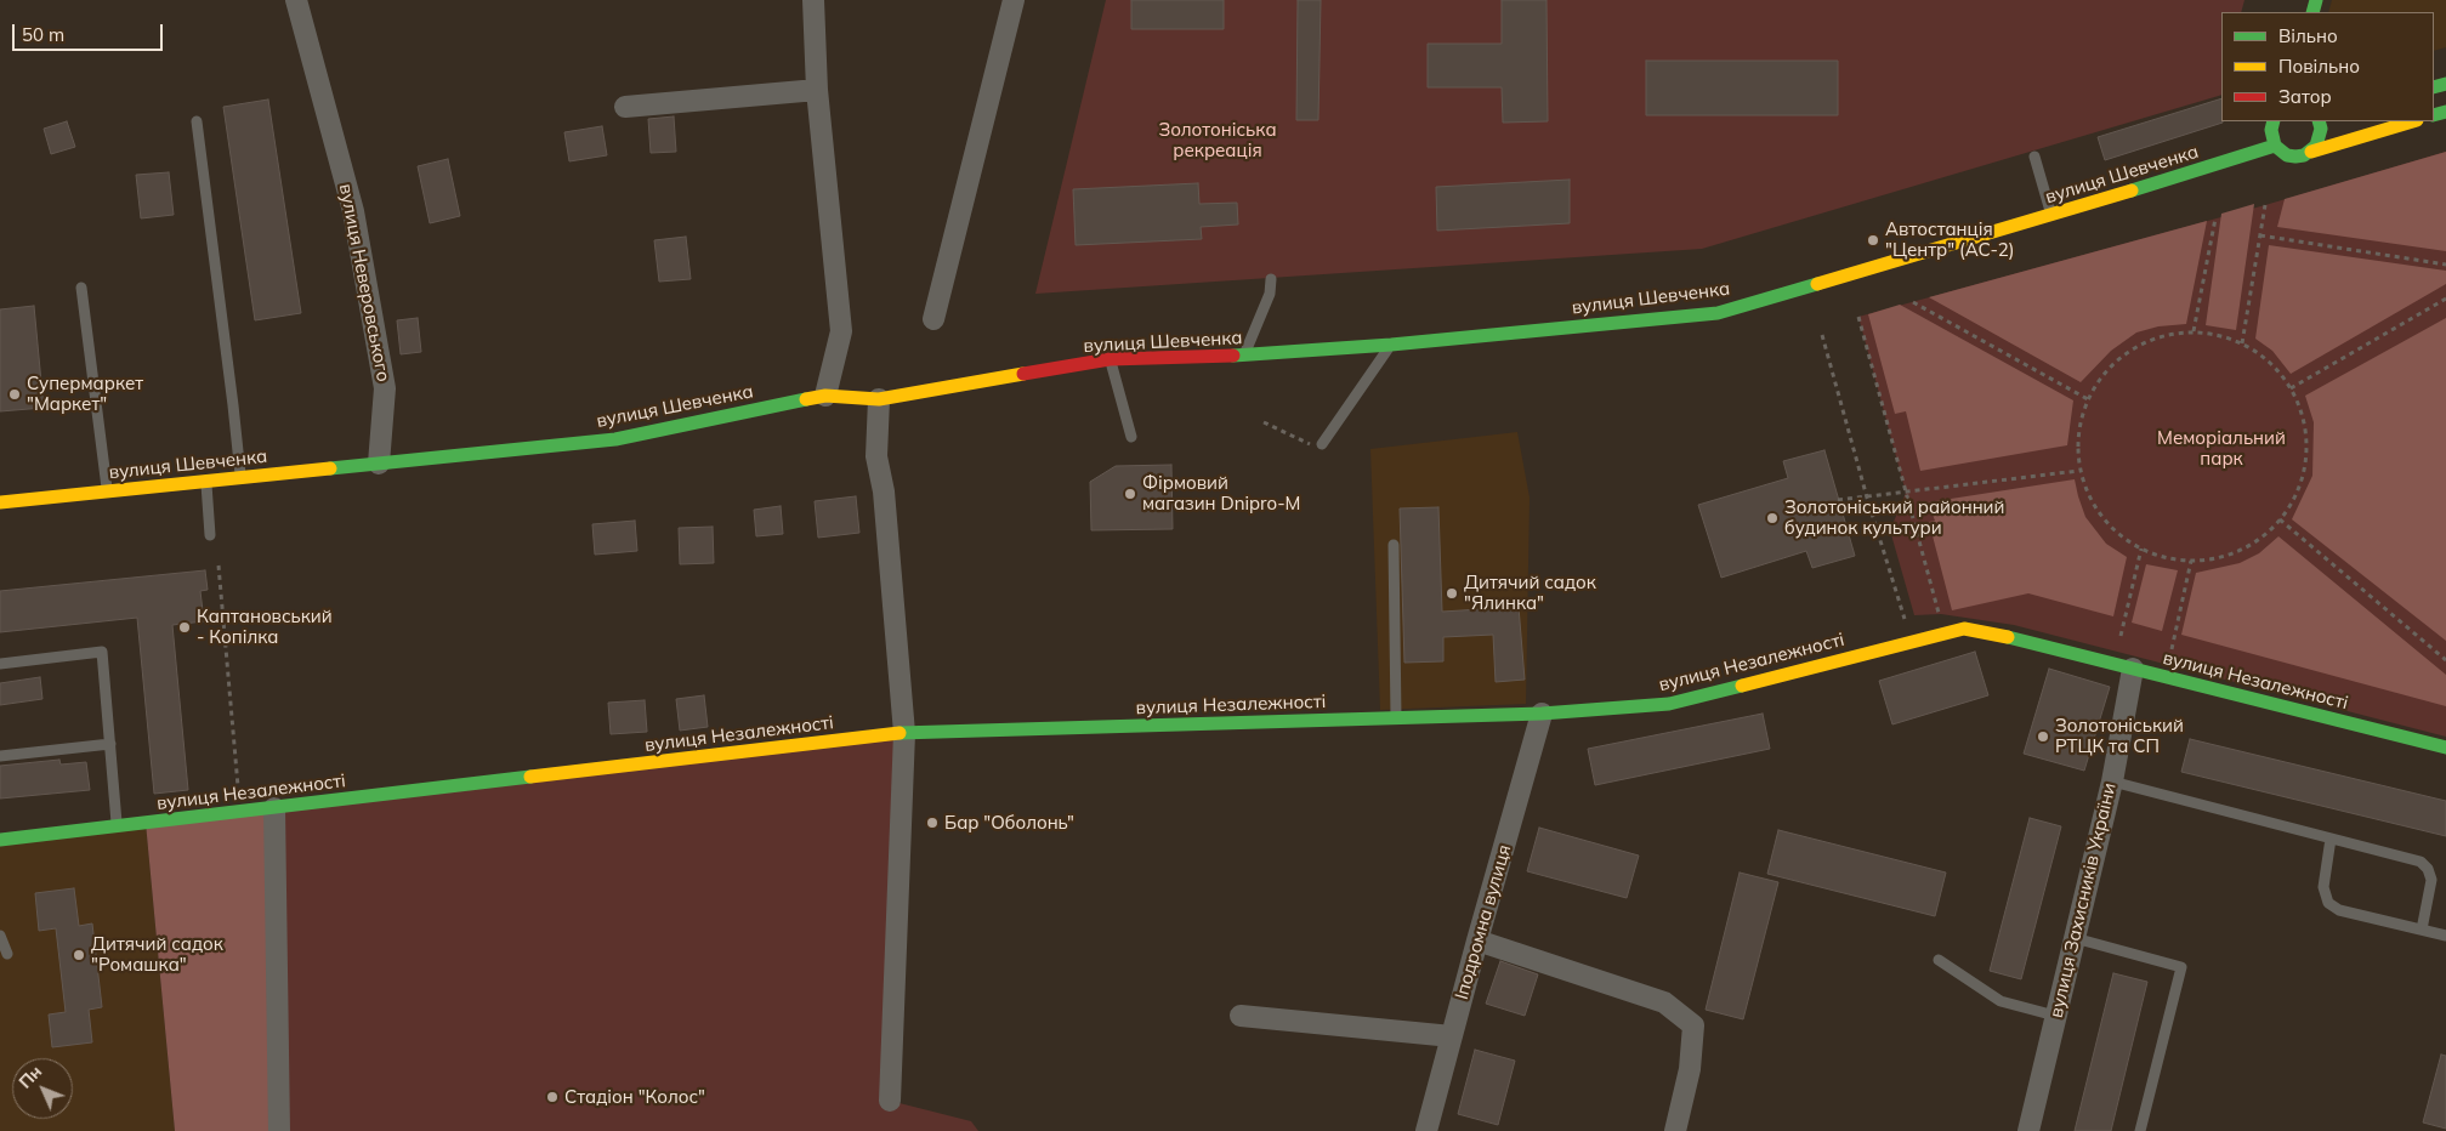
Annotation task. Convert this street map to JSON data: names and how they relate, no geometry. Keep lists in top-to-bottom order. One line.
{"streets":{"main road":["вулиця Шевченка","вулиця Незалежності"],"street":["вулиця Неверовського","вулиця Захисників України","Іподромна вулиця"]},"crossings":[["вулиця Шевченка","вулиця Неверовського"],["вулиця Незалежності","вулиця Захисників України"],["вулиця Незалежності","Іподромна вулиця"]],"parks":["Золотоніська рекреація","Меморіальний парк"],"places":["Автостанція \"Центр\" (АС-2)","Супермаркет \"Маркет\"","Фірмовий магазин Dnipro-M","Золотоніський районний будинок культури","Дитячий садок \"Ялинка\"","Каптановський - Копілка","Золотоніський РТЦК та СП","Бар \"Оболонь\"","Дитячий садок \"Ромашка\"","Стадіон \"Колос\""],"legend":["Вільно","Повільно","Затор"],"scale_bar":"50 m","north":"top left"}
